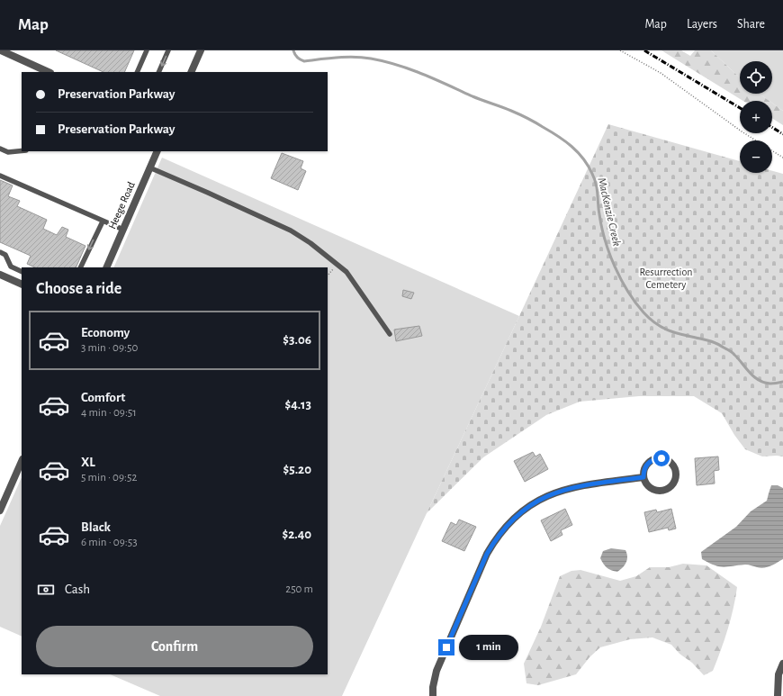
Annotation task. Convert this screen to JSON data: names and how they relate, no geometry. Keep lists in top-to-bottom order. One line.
{"streets":{"street":["Heege Road"]},"water":["MacKenzie Creek"],"parks":["Resurrection Cemetery"],"page":{"header":"Map","nav":["Map","Layers","Share"],"map_buttons":["+","−"],"banner":["Preservation Parkway","Preservation Parkway"],"heading":"Choose a ride","list":[{"name":"Economy","note":"3 min · 09:50","value":"$3.06"},{"name":"Comfort","note":"4 min · 09:51","value":"$4.13"},{"name":"XL","note":"5 min · 09:52","value":"$5.20"},{"name":"Black","note":"6 min · 09:53","value":"$2.40"}],"pay":["Cash","250 m"],"buttons":"Confirm","bubble":"1 min"}}
